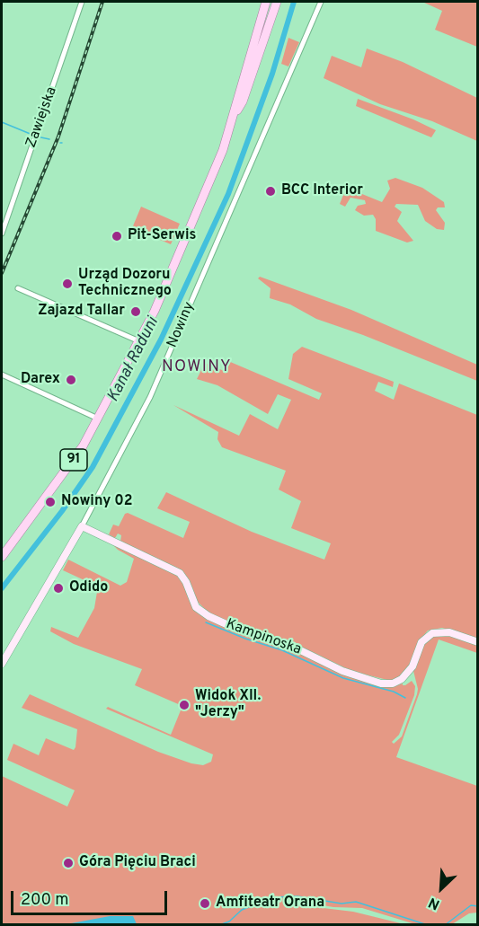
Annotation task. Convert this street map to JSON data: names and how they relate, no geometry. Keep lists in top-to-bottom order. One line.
{"streets":{"main road":["91"],"street":["Zawiejska","Nowiny","Kampinoska"]},"crossings":[["Nowiny","Kampinoska"]],"districts":["NOWINY"],"water":["Kanał Raduni"],"places":["BCC Interior","Pit-Serwis","Urząd Dozoru Technicznego","Zajazd Tallar","Darex","Nowiny 02","Odido","Widok XII. \"Jerzy\"","Góra Pięciu Braci","Amfiteatr Orana"],"scale_bar":"200 m","north":"bottom left"}
